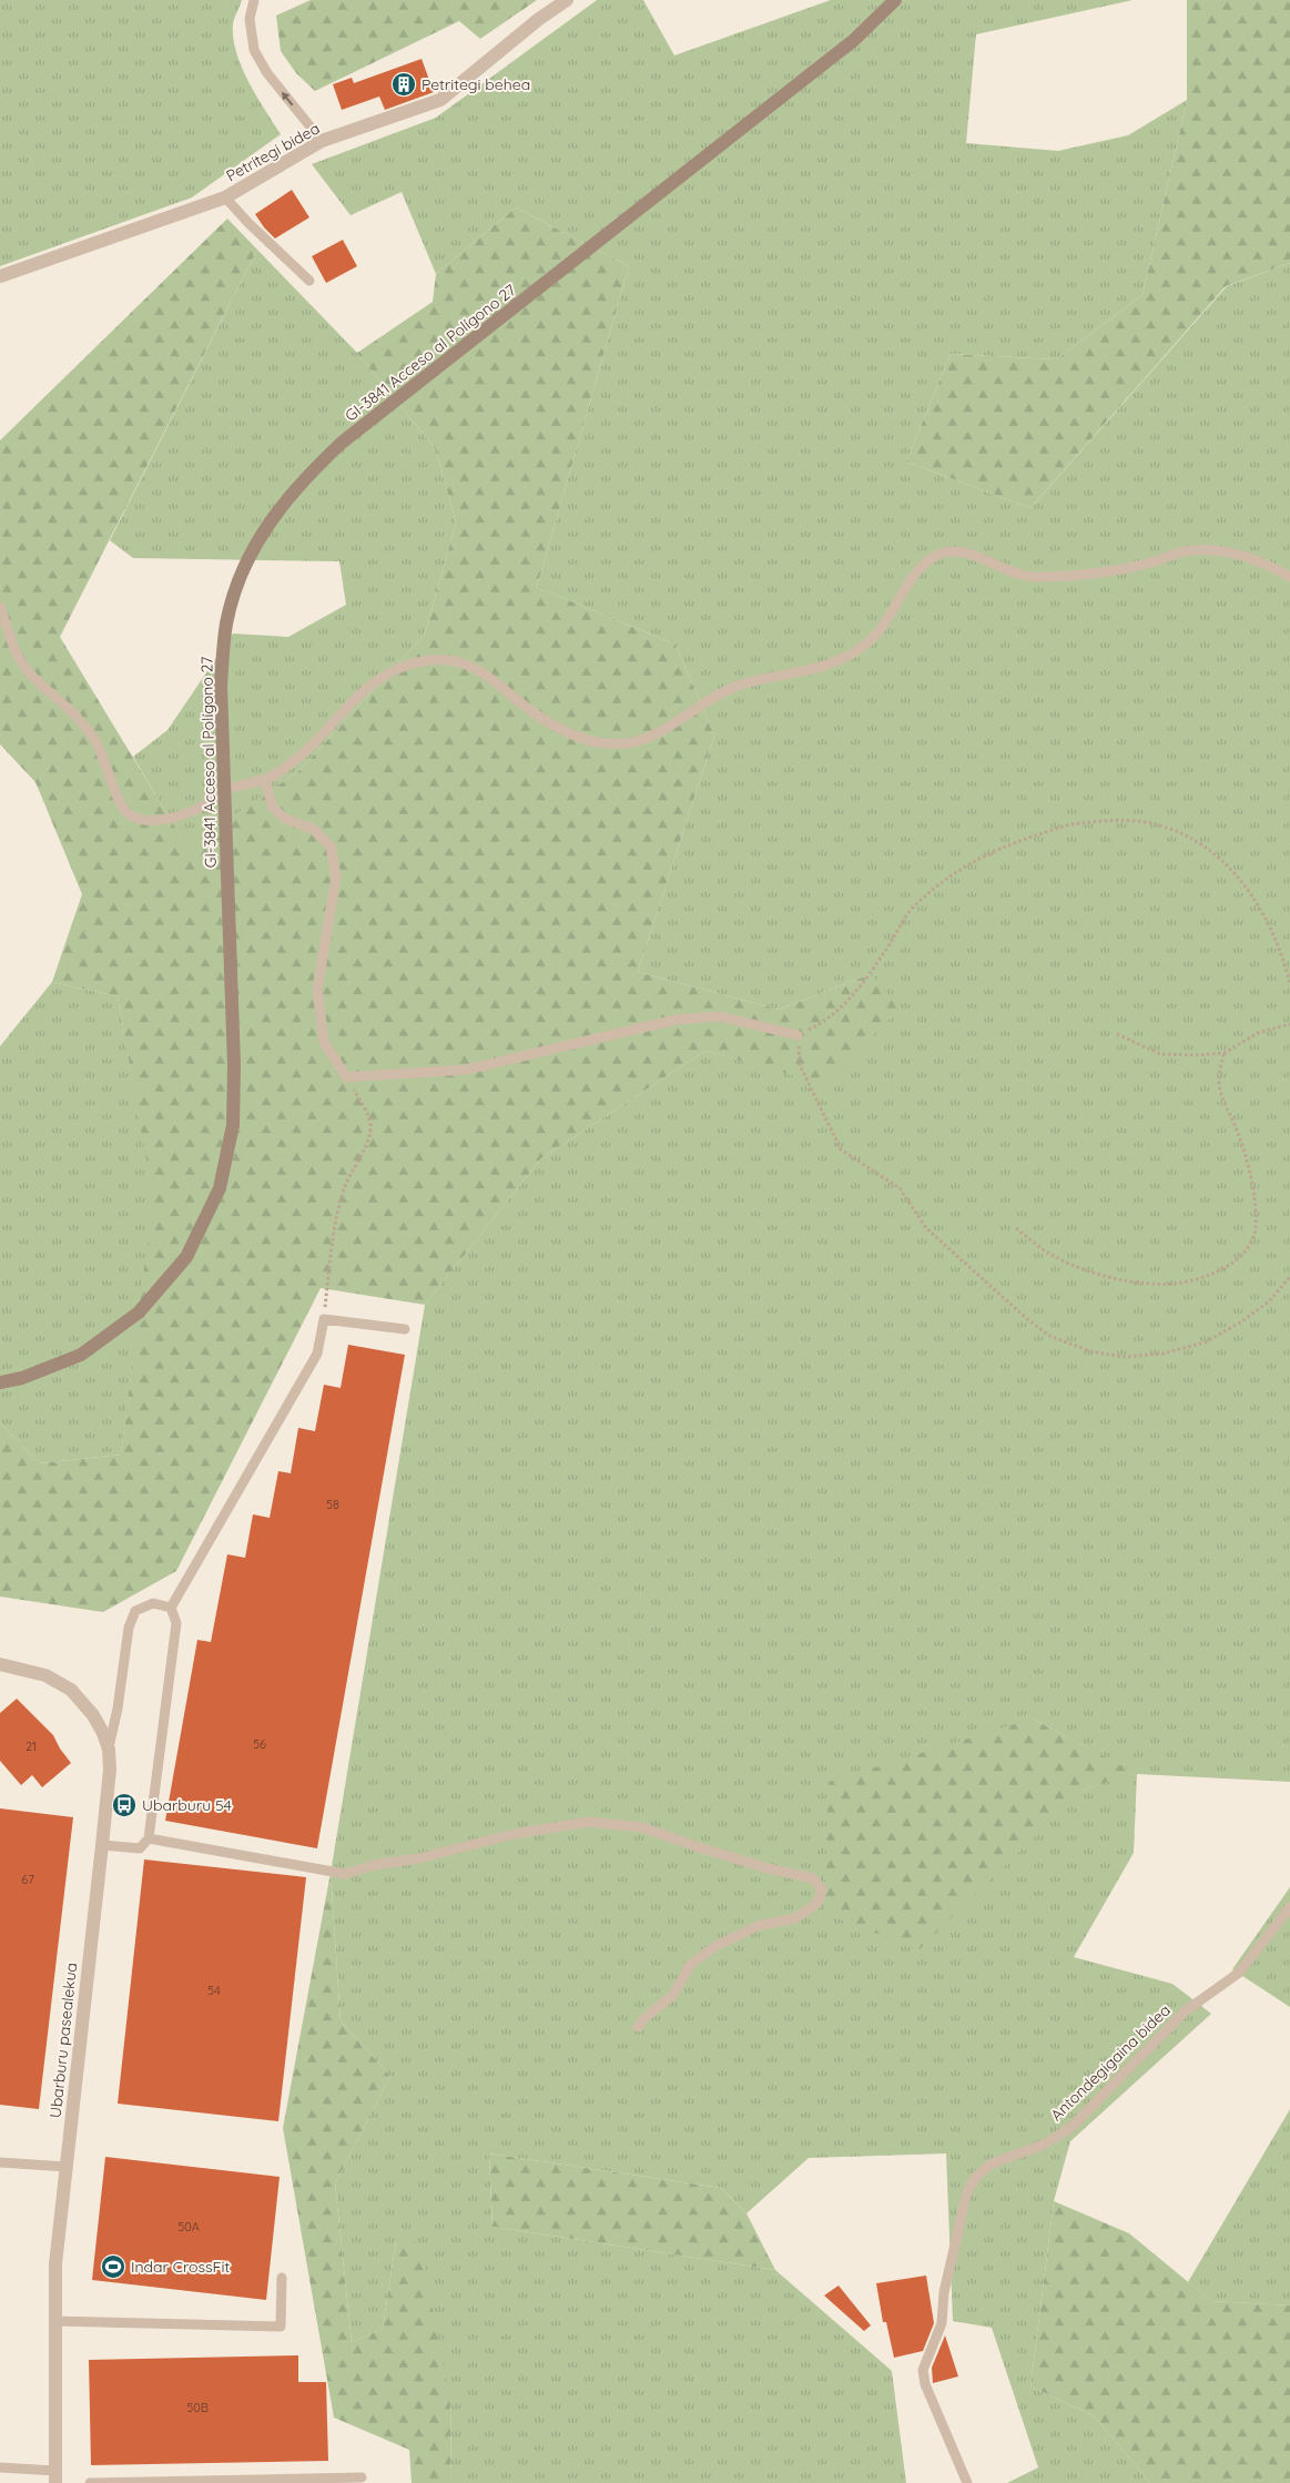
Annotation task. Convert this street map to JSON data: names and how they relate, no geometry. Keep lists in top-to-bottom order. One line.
{"streets":{"main road":["GI-3841 Acceso al Polígono 27"],"street":["Petritegi bidea","Ubarburu pasealekua"],"lane":["Antondegigaina bidea"]},"places":{"building":["Petritegi behea"],"bus stop":["Ubarburu 54"],"sports":["Indar CrossFit"]},"house_numbers":["58","56","21","67","54","50A","50B"]}
